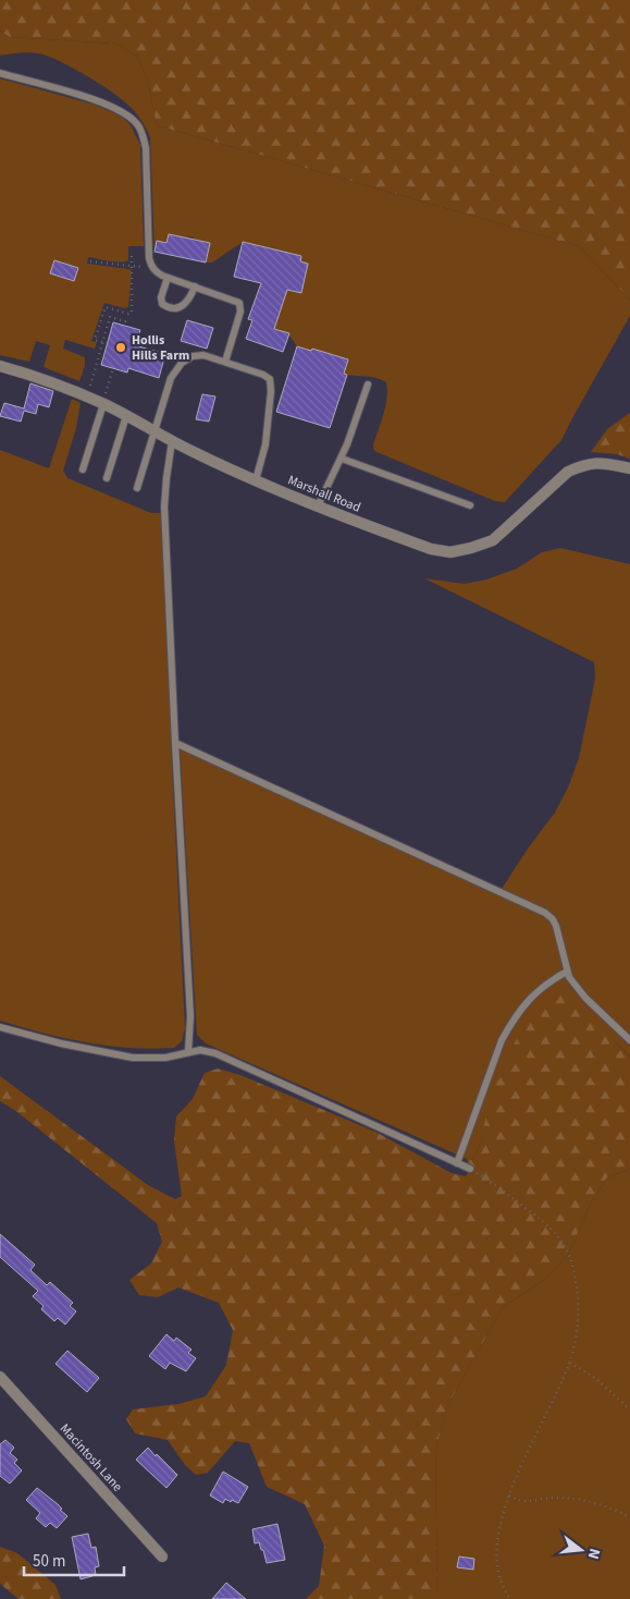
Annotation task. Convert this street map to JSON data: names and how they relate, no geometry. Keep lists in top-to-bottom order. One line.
{"streets":{"street":["Marshall Road","Macintosh Lane"]},"places":["Hollis Hills Farm"],"scale_bar":"50 m","north":"right"}
